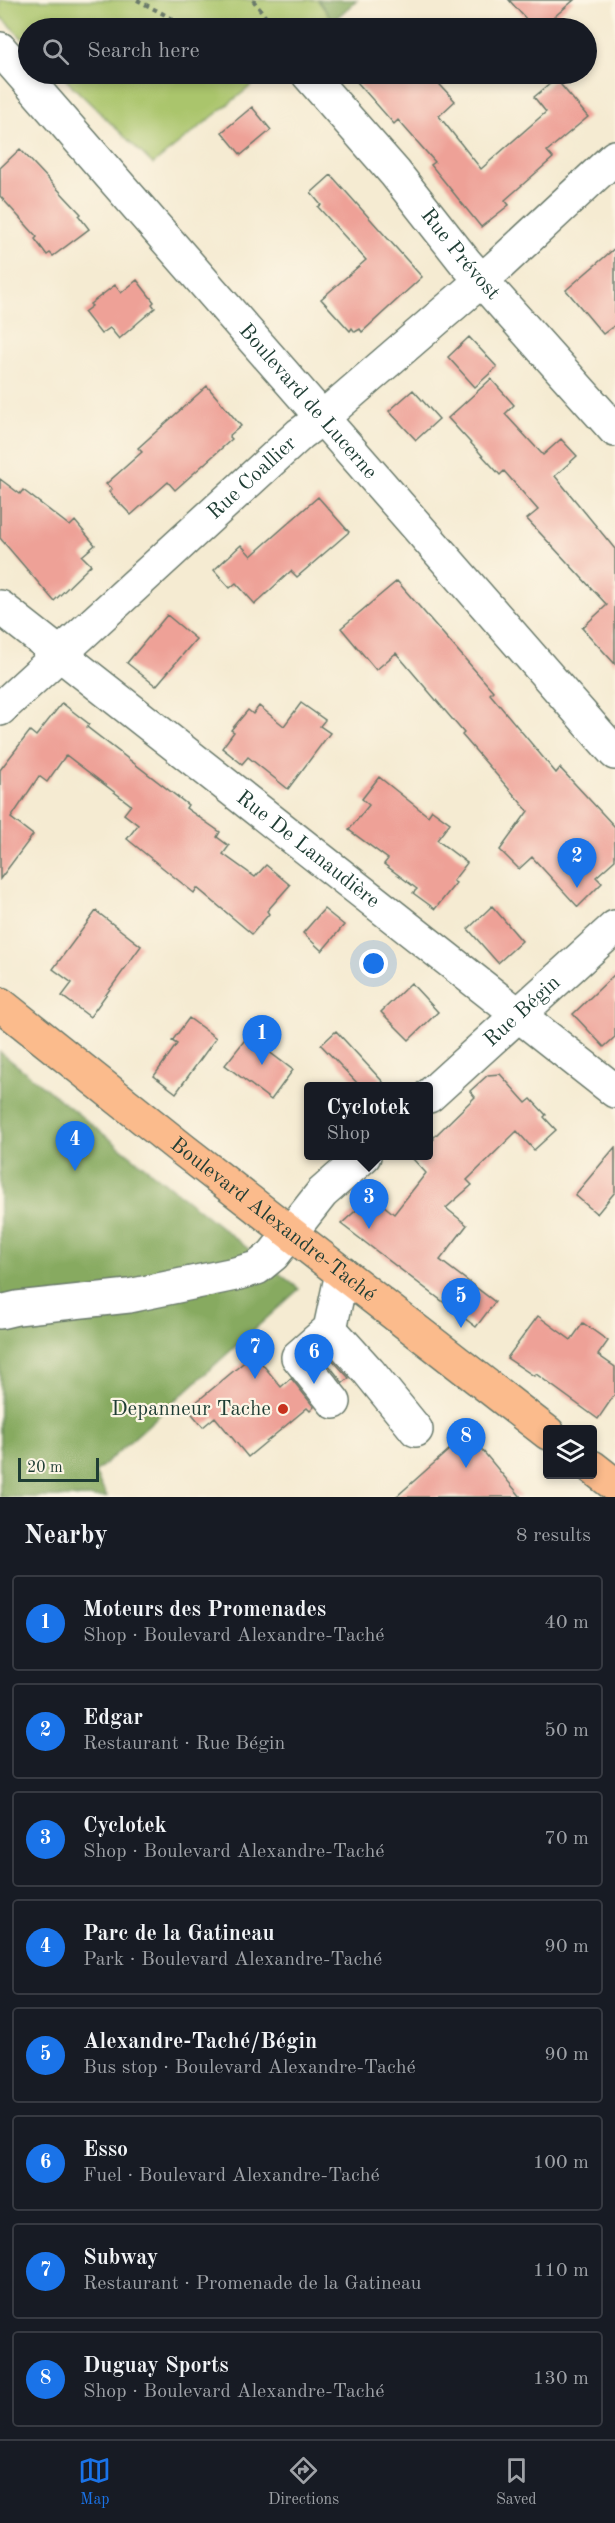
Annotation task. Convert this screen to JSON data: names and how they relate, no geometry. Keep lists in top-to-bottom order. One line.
{"streets":{"main road":["Boulevard Alexandre-Taché"],"street":["Rue Prévost","Boulevard de Lucerne","Rue Coallier","Rue De Lanaudière","Rue Bégin"]},"crossings":[["Rue Prévost","Rue Coallier"],["Boulevard de Lucerne","Rue Coallier"],["Rue Coallier","Rue De Lanaudière"],["Rue De Lanaudière","Rue Bégin"]],"places":["Depanneur Tache"],"scale_bar":"20 m","page":{"search":"Search here","pins":["2","1","4","3","5","7","6","8"],"popup":["Cyclotek","Shop"],"scale":"20 m","heading":["Nearby","8 results"],"list":[{"mark":"1","name":"Moteurs des Promenades","note":"Shop · Boulevard Alexandre-Taché","value":"40 m"},{"mark":"2","name":"Edgar","note":"Restaurant · Rue Bégin","value":"50 m"},{"mark":"3","name":"Cyclotek","note":"Shop · Boulevard Alexandre-Taché","value":"70 m"},{"mark":"4","name":"Parc de la Gatineau","note":"Park · Boulevard Alexandre-Taché","value":"90 m"},{"mark":"5","name":"Alexandre-Taché/Bégin","note":"Bus stop · Boulevard Alexandre-Taché","value":"90 m"},{"mark":"6","name":"Esso","note":"Fuel · Boulevard Alexandre-Taché","value":"100 m"},{"mark":"7","name":"Subway","note":"Restaurant · Promenade de la Gatineau","value":"110 m"},{"mark":"8","name":"Duguay Sports","note":"Shop · Boulevard Alexandre-Taché","value":"130 m"}],"nav":["Map","Directions","Saved"]}}
